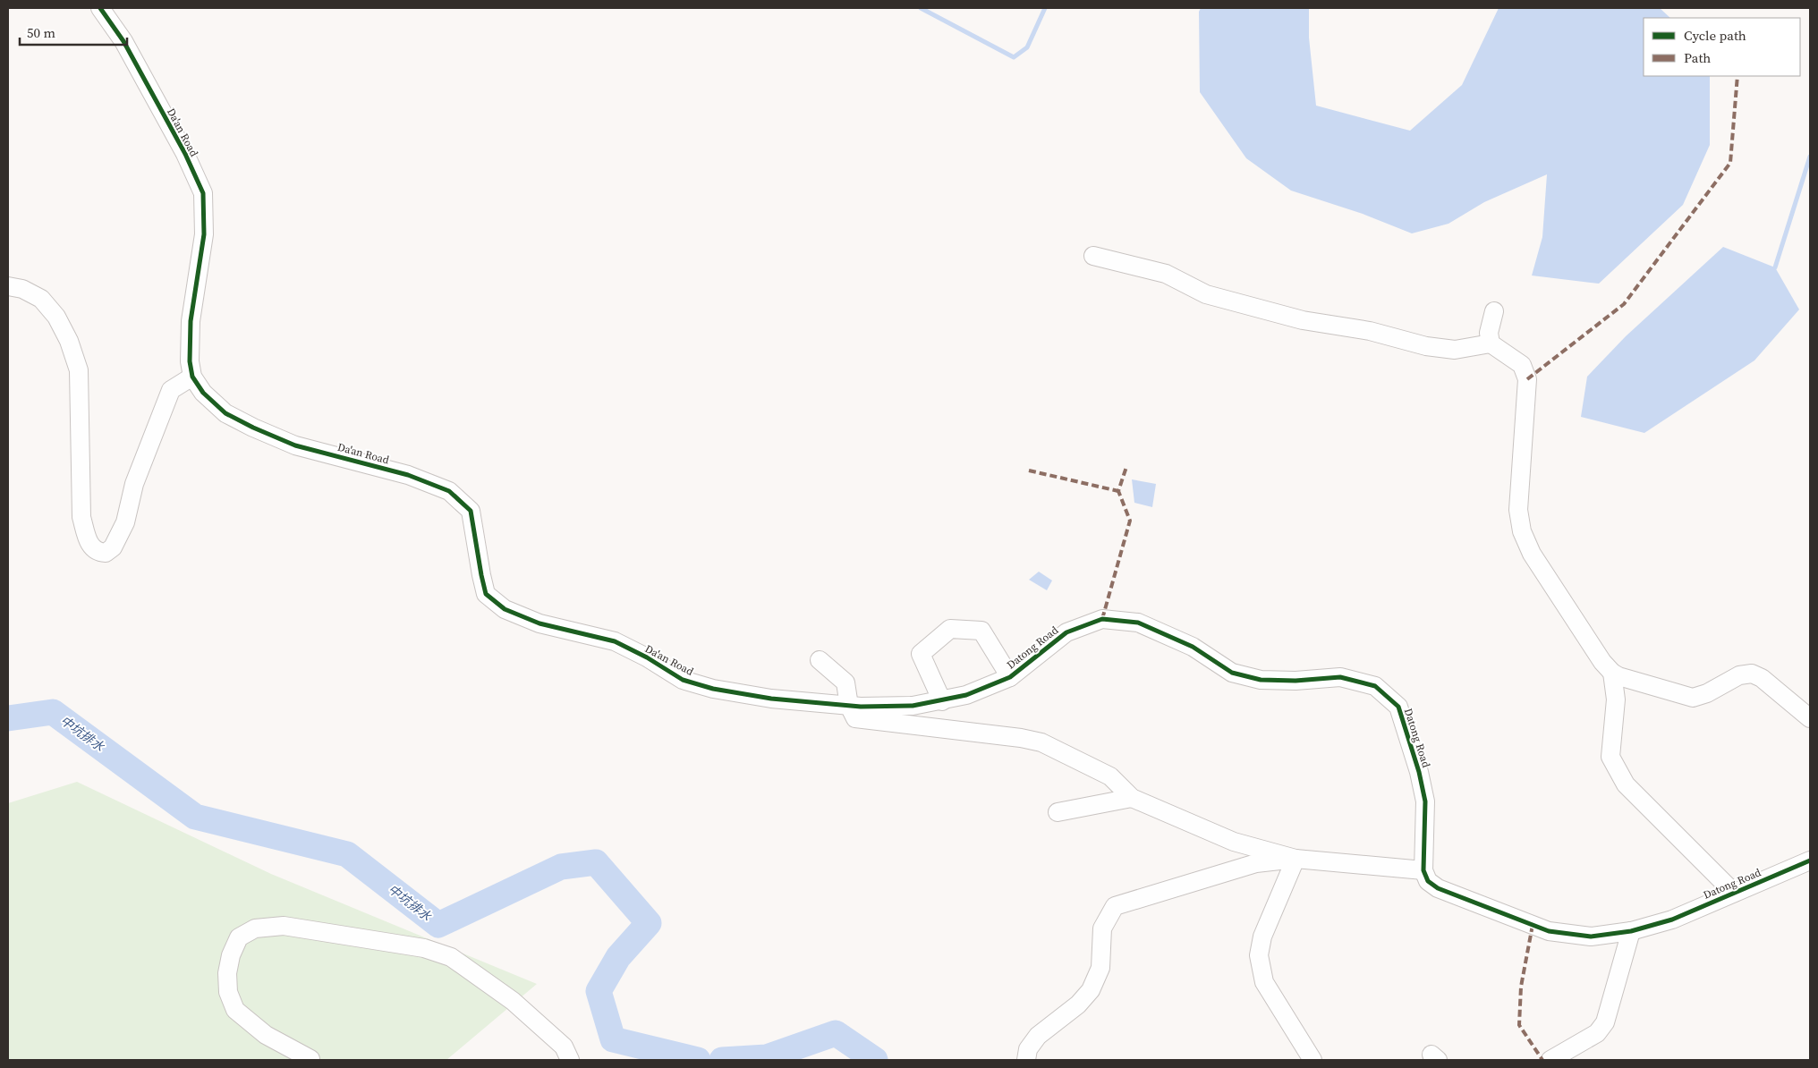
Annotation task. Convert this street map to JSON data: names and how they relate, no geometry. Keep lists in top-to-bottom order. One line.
{"streets":{"street":["Da'an Road","Datong Road"]},"crossings":[["Da'an Road","Datong Road"]],"water":["中坑排水"],"legend":["Cycle path","Path"],"scale_bar":"50 m"}
